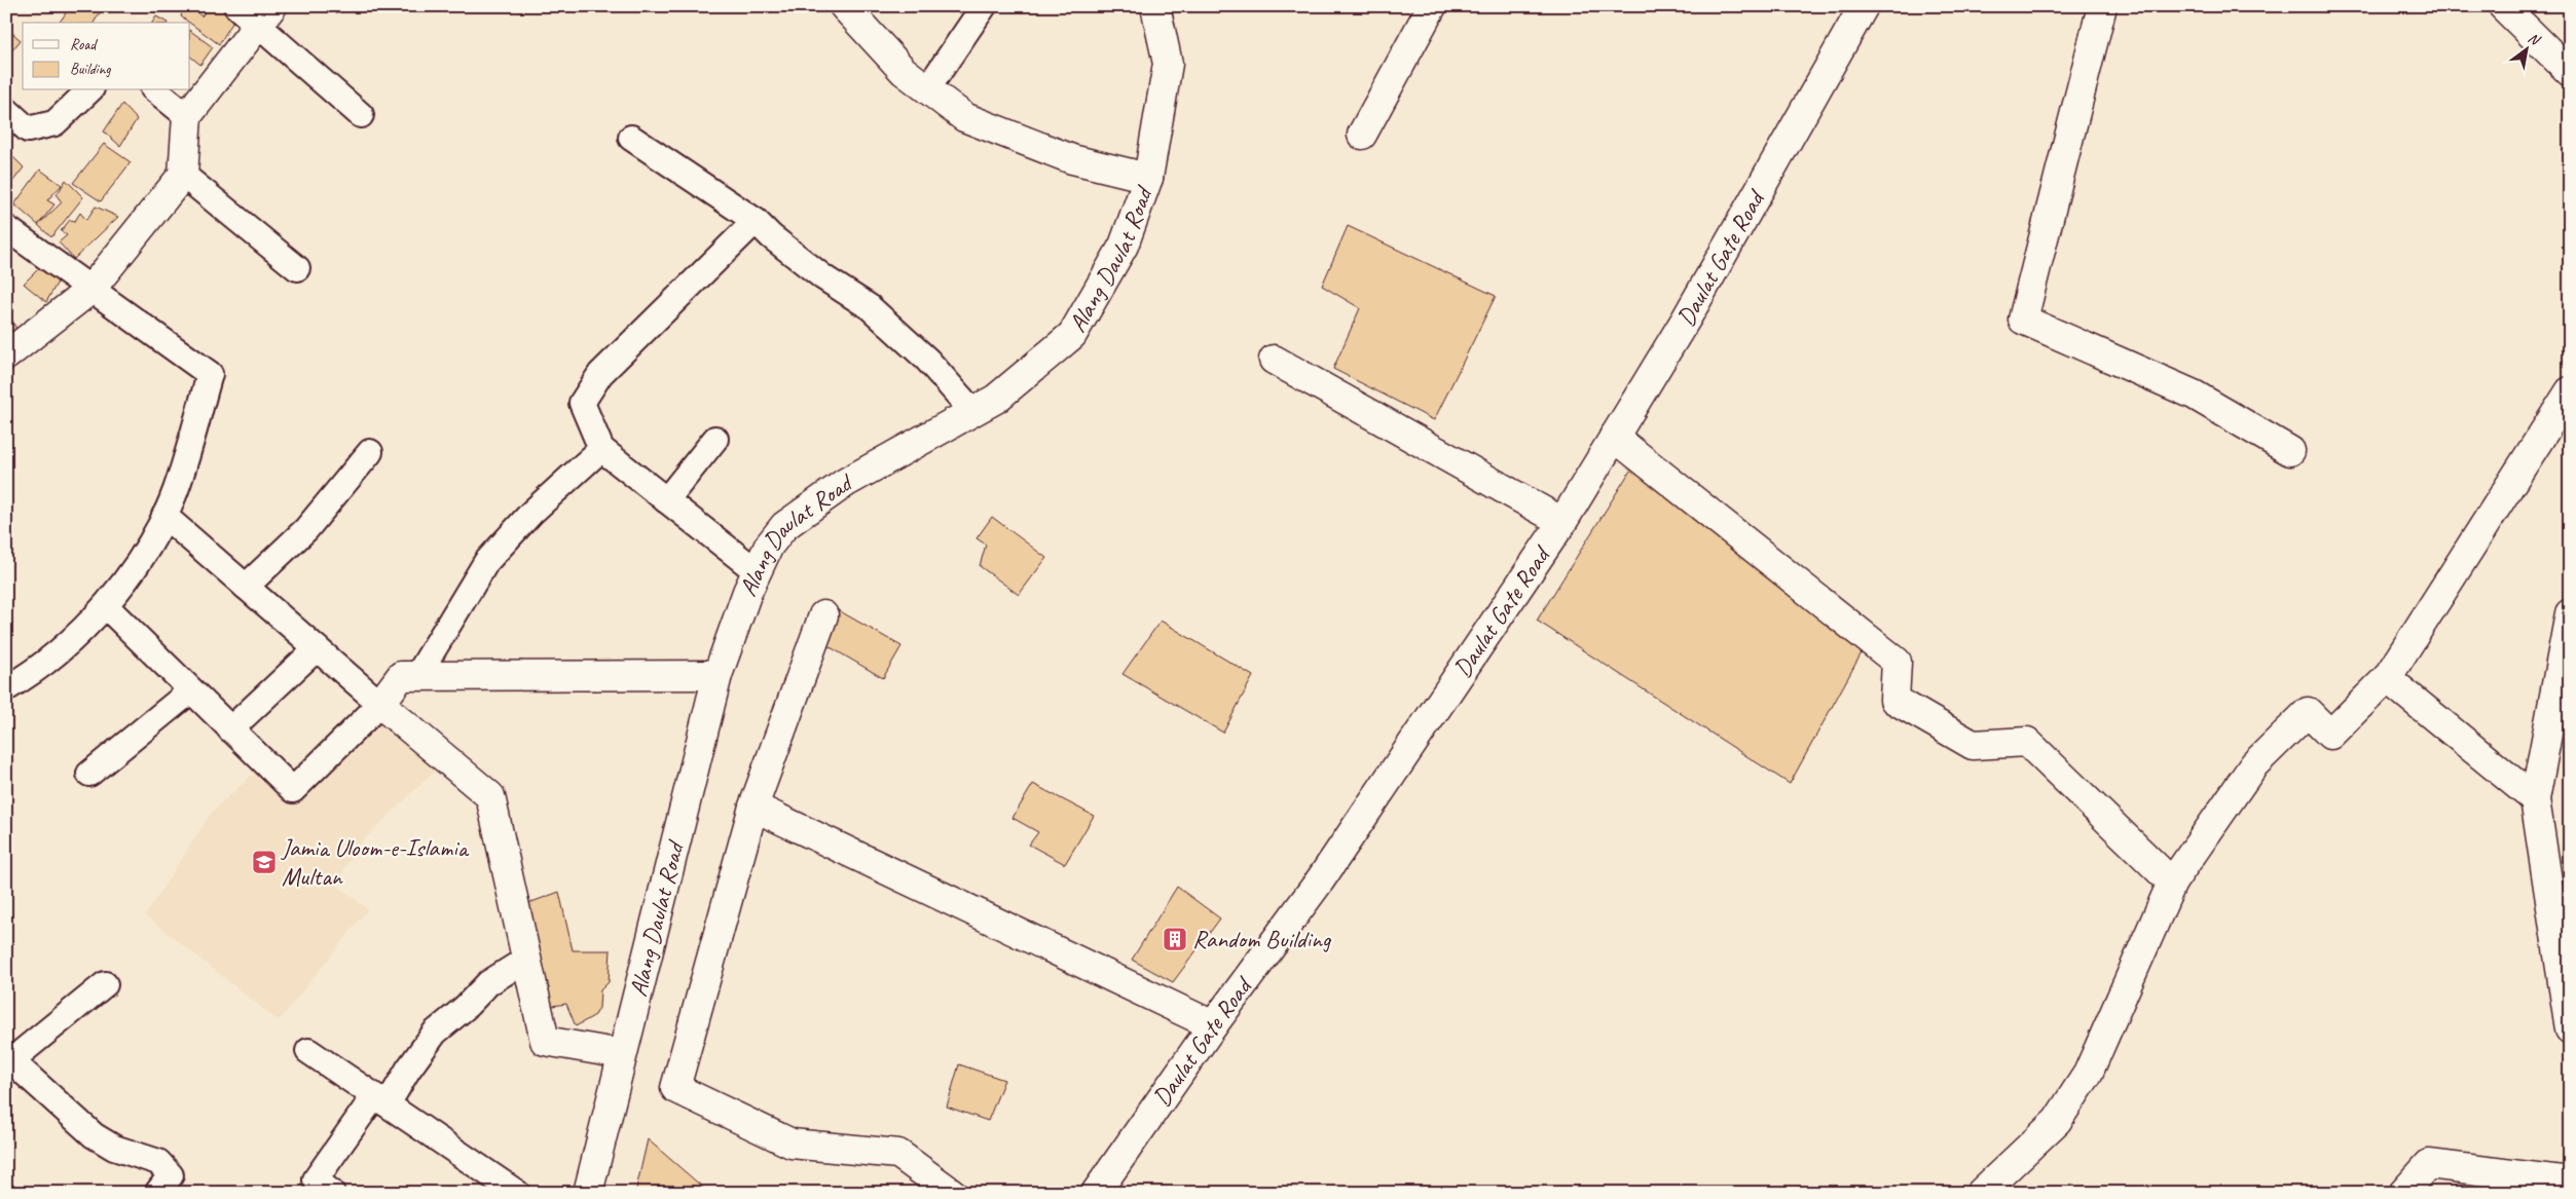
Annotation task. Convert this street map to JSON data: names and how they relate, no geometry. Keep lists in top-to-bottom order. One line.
{"streets":{"street":["Alang Daulat Road","Daulat Gate Road"]},"places":{"school or university":["Jamia Uloom-e-Islamia Multan"],"building":["Random Building"]},"legend":["Road","Building"],"north":"top right"}
